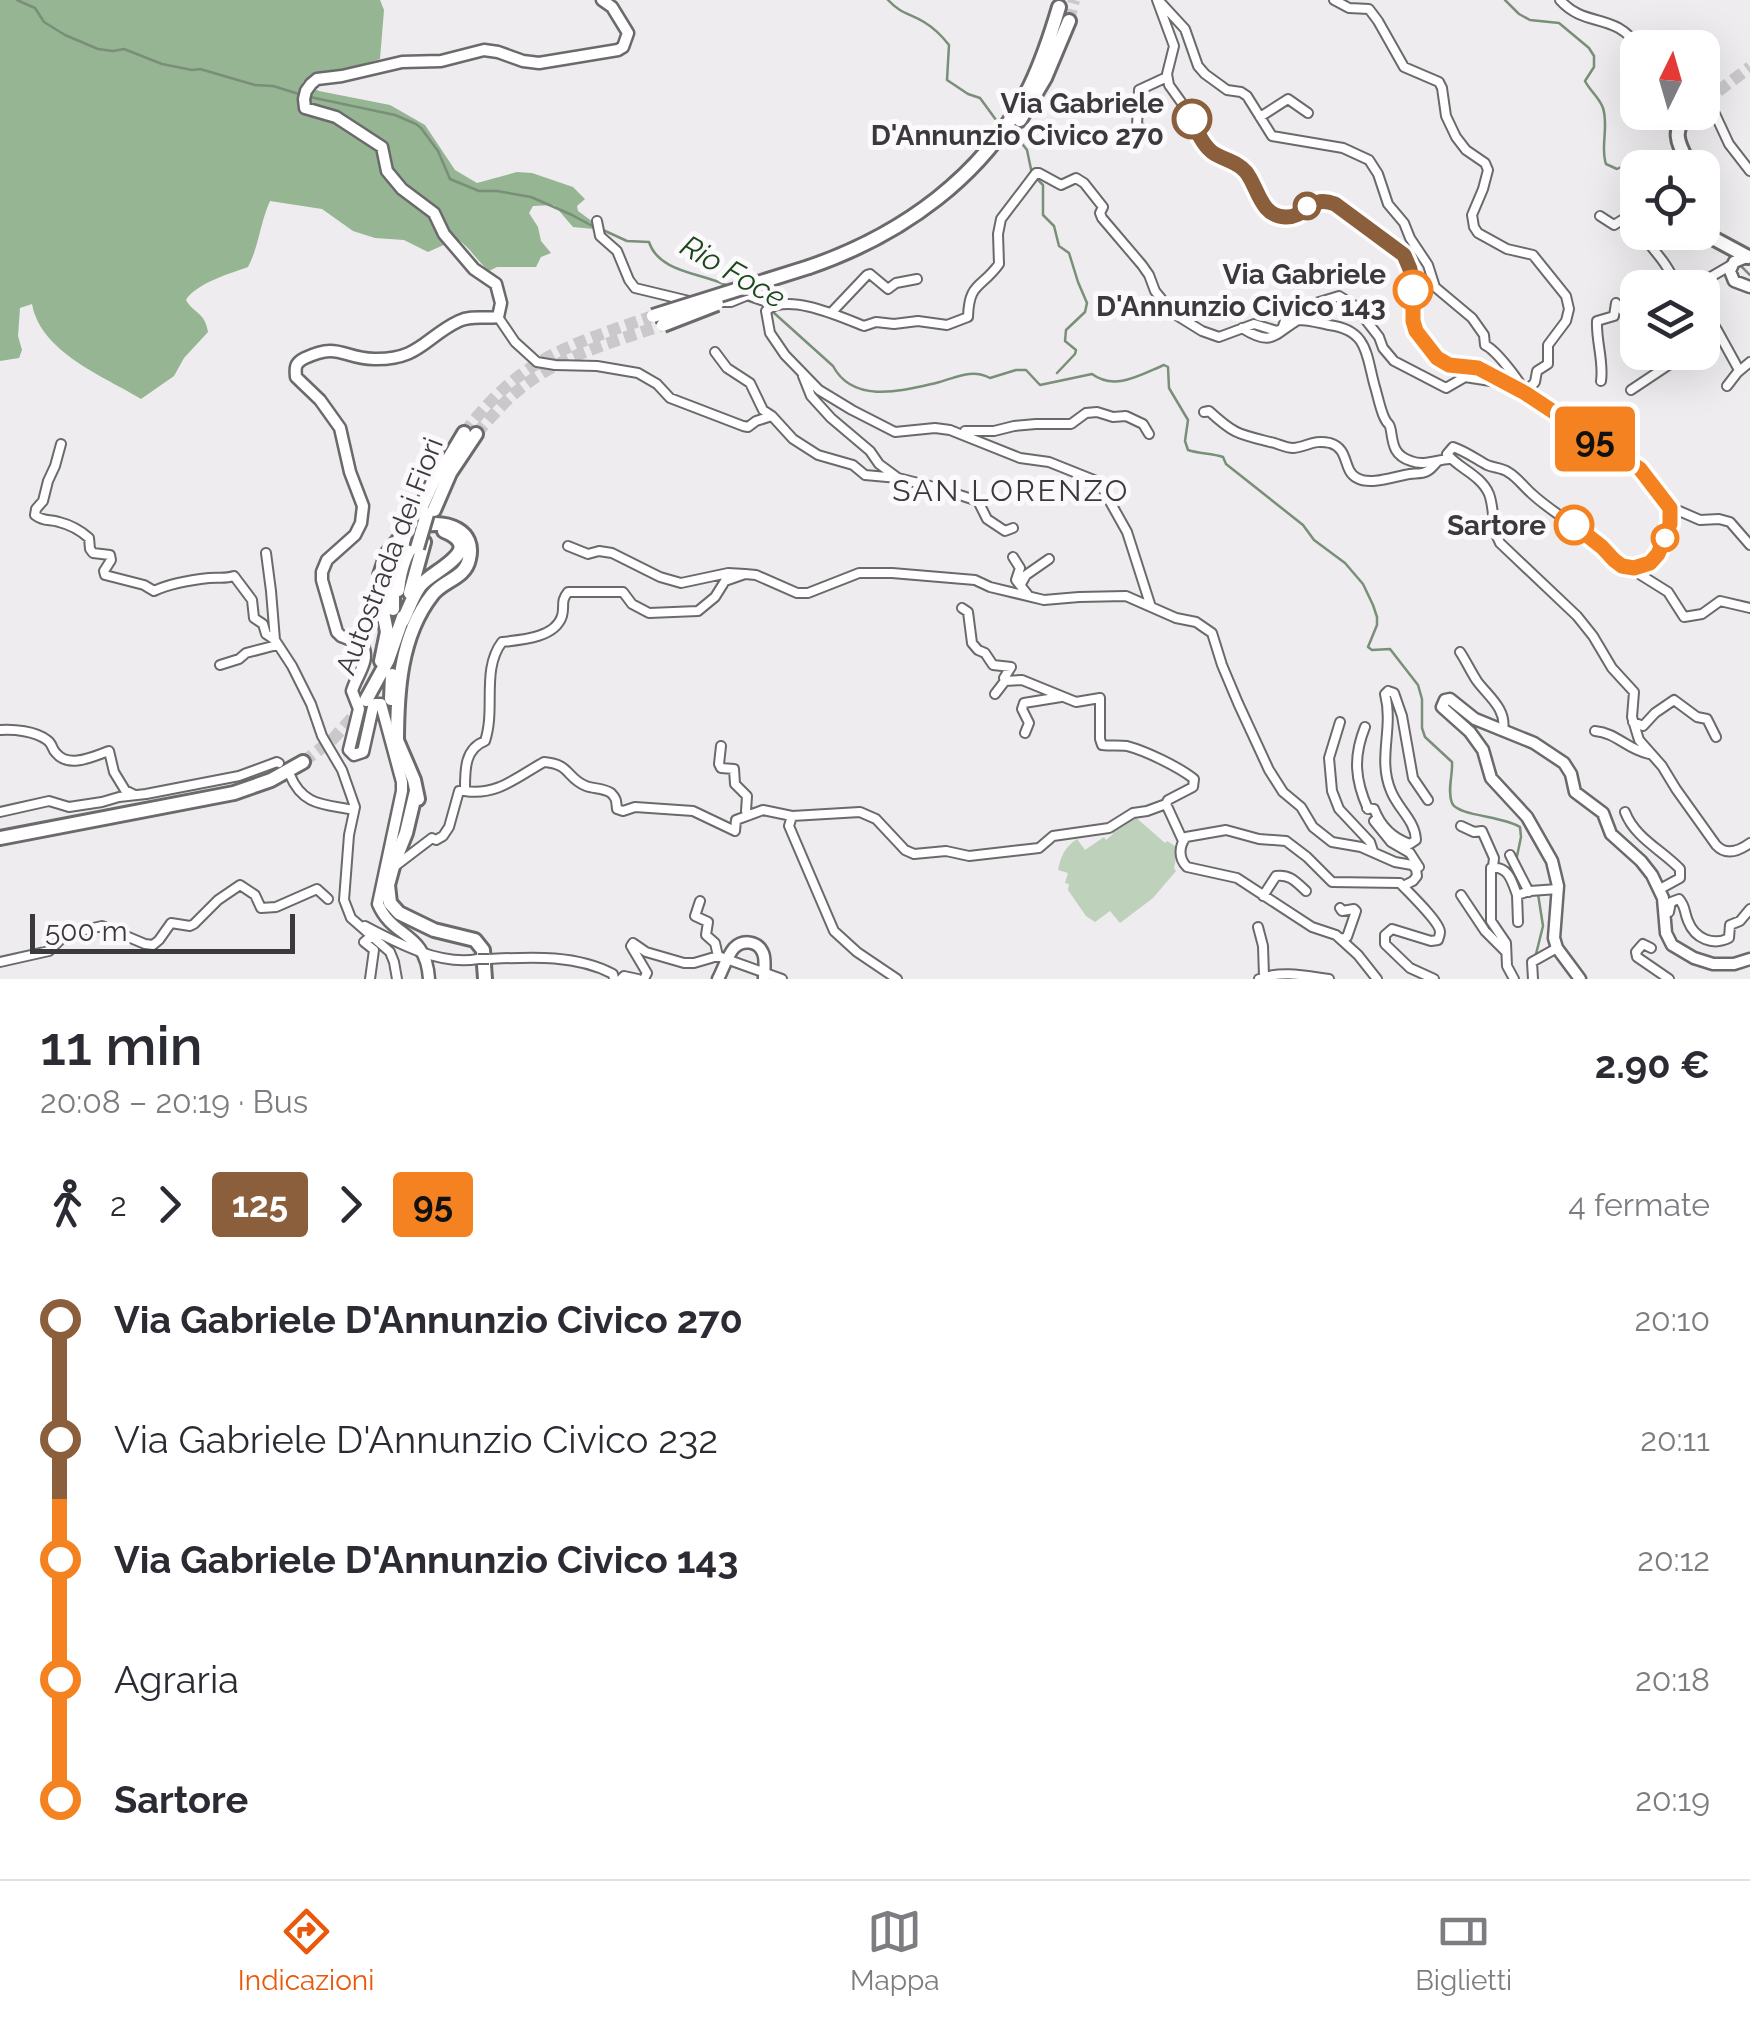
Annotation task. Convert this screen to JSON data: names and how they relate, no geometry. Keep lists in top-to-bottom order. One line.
{"streets":{"highway":["Autostrada dei Fiori"]},"districts":["SAN LORENZO"],"water":["Rio Foce"],"places":["Via Gabriele D'Annunzio Civico 270","Via Gabriele D'Annunzio Civico 143","Sartore"],"lines":["bus line 125","bus line 95"],"scale_bar":"500 m","north":"top","page":{"on_map":"95","scale":"500 m","heading":["11 min","20:08 – 20:19 · Bus","2.90 €"],"legs":["2","125","95","4 fermate"],"list":[{"name":"Via Gabriele D'Annunzio Civico 270","value":"20:10"},{"name":"Via Gabriele D'Annunzio Civico 232","value":"20:11"},{"name":"Via Gabriele D'Annunzio Civico 143","value":"20:12"},{"name":"Agraria","value":"20:18"},{"name":"Sartore","value":"20:19"}],"tabs":["Indicazioni","Mappa","Biglietti"]}}
